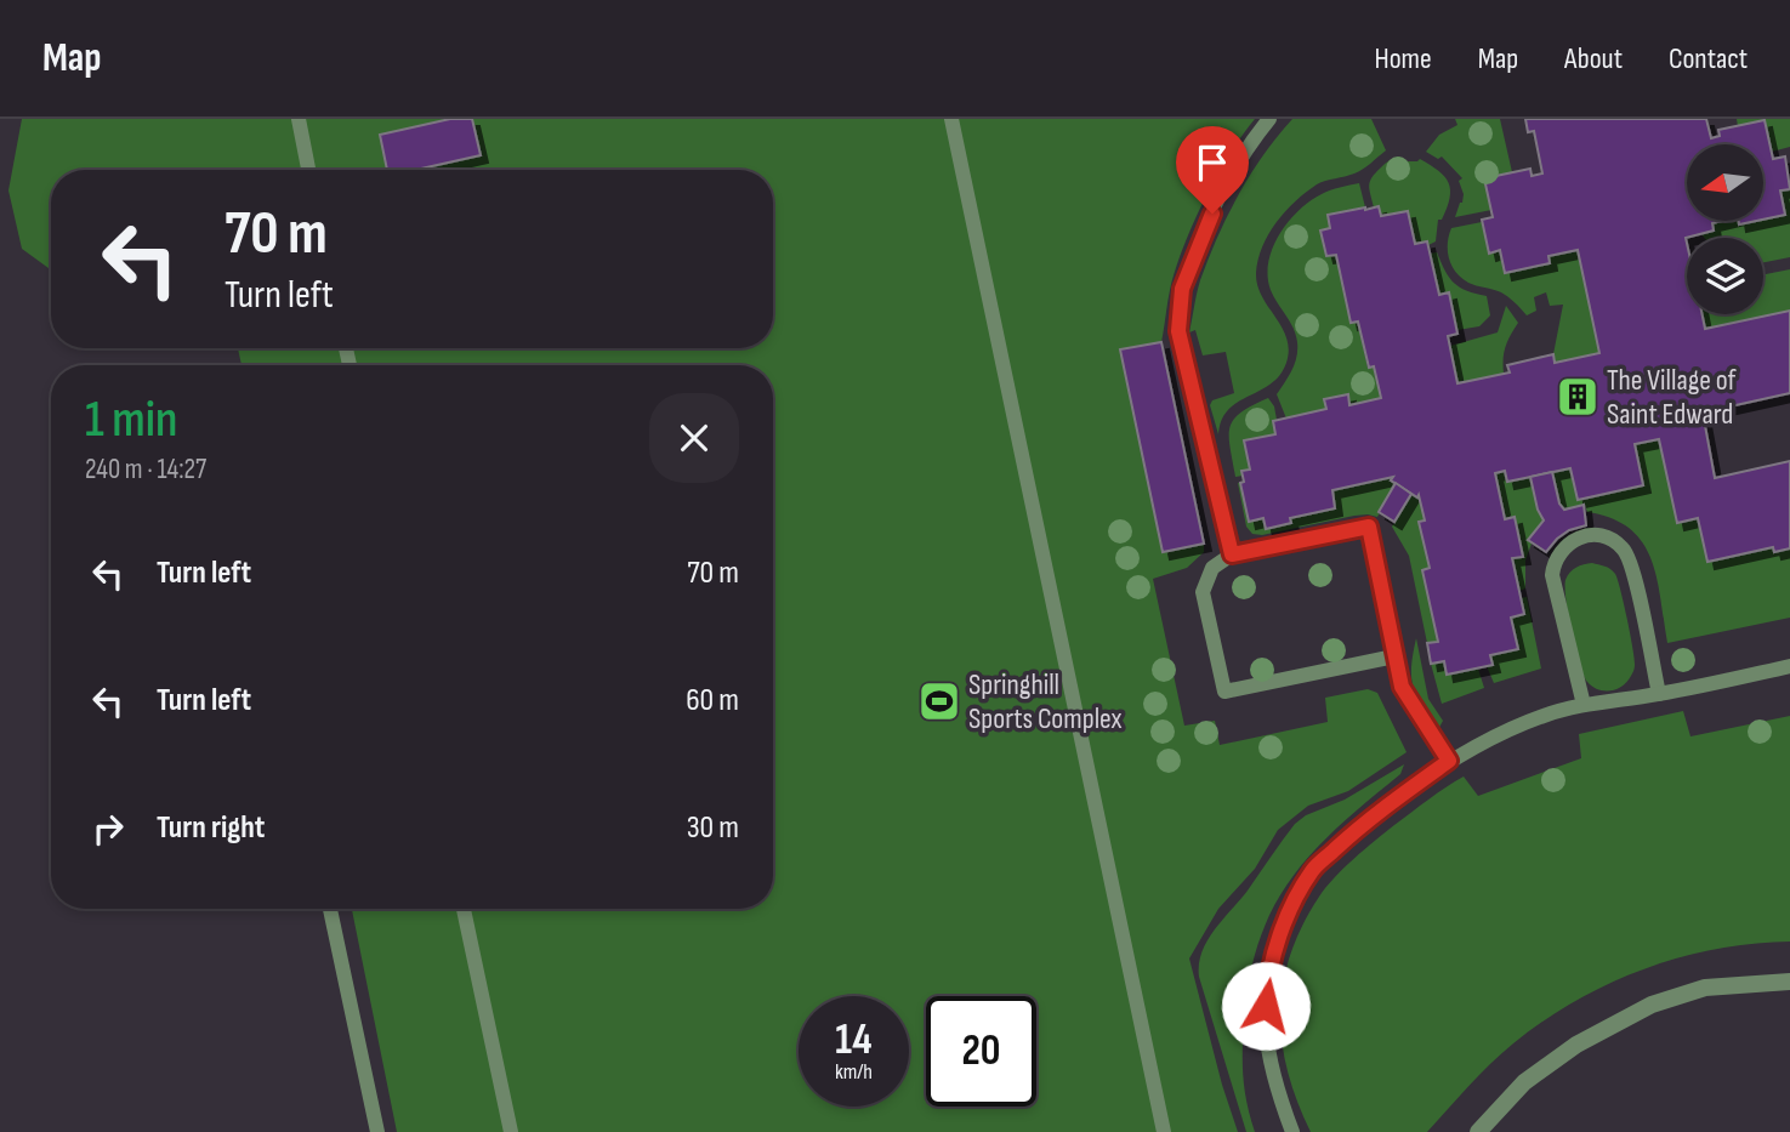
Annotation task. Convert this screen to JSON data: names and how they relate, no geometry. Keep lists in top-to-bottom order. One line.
{"places":{"building":["The Village of Saint Edward"],"sports":["Springhill Sports Complex"]},"north":"left","page":{"header":"Map","nav":["Home","Map","About","Contact"],"turn":["70 m","Turn left"],"heading":["1 min","240 m · 14:27"],"list":[{"name":"Turn left","value":"70 m"},{"name":"Turn left","value":"60 m"},{"name":"Turn right","value":"30 m"}],"speed":"14 km/h","limit":"20"}}
